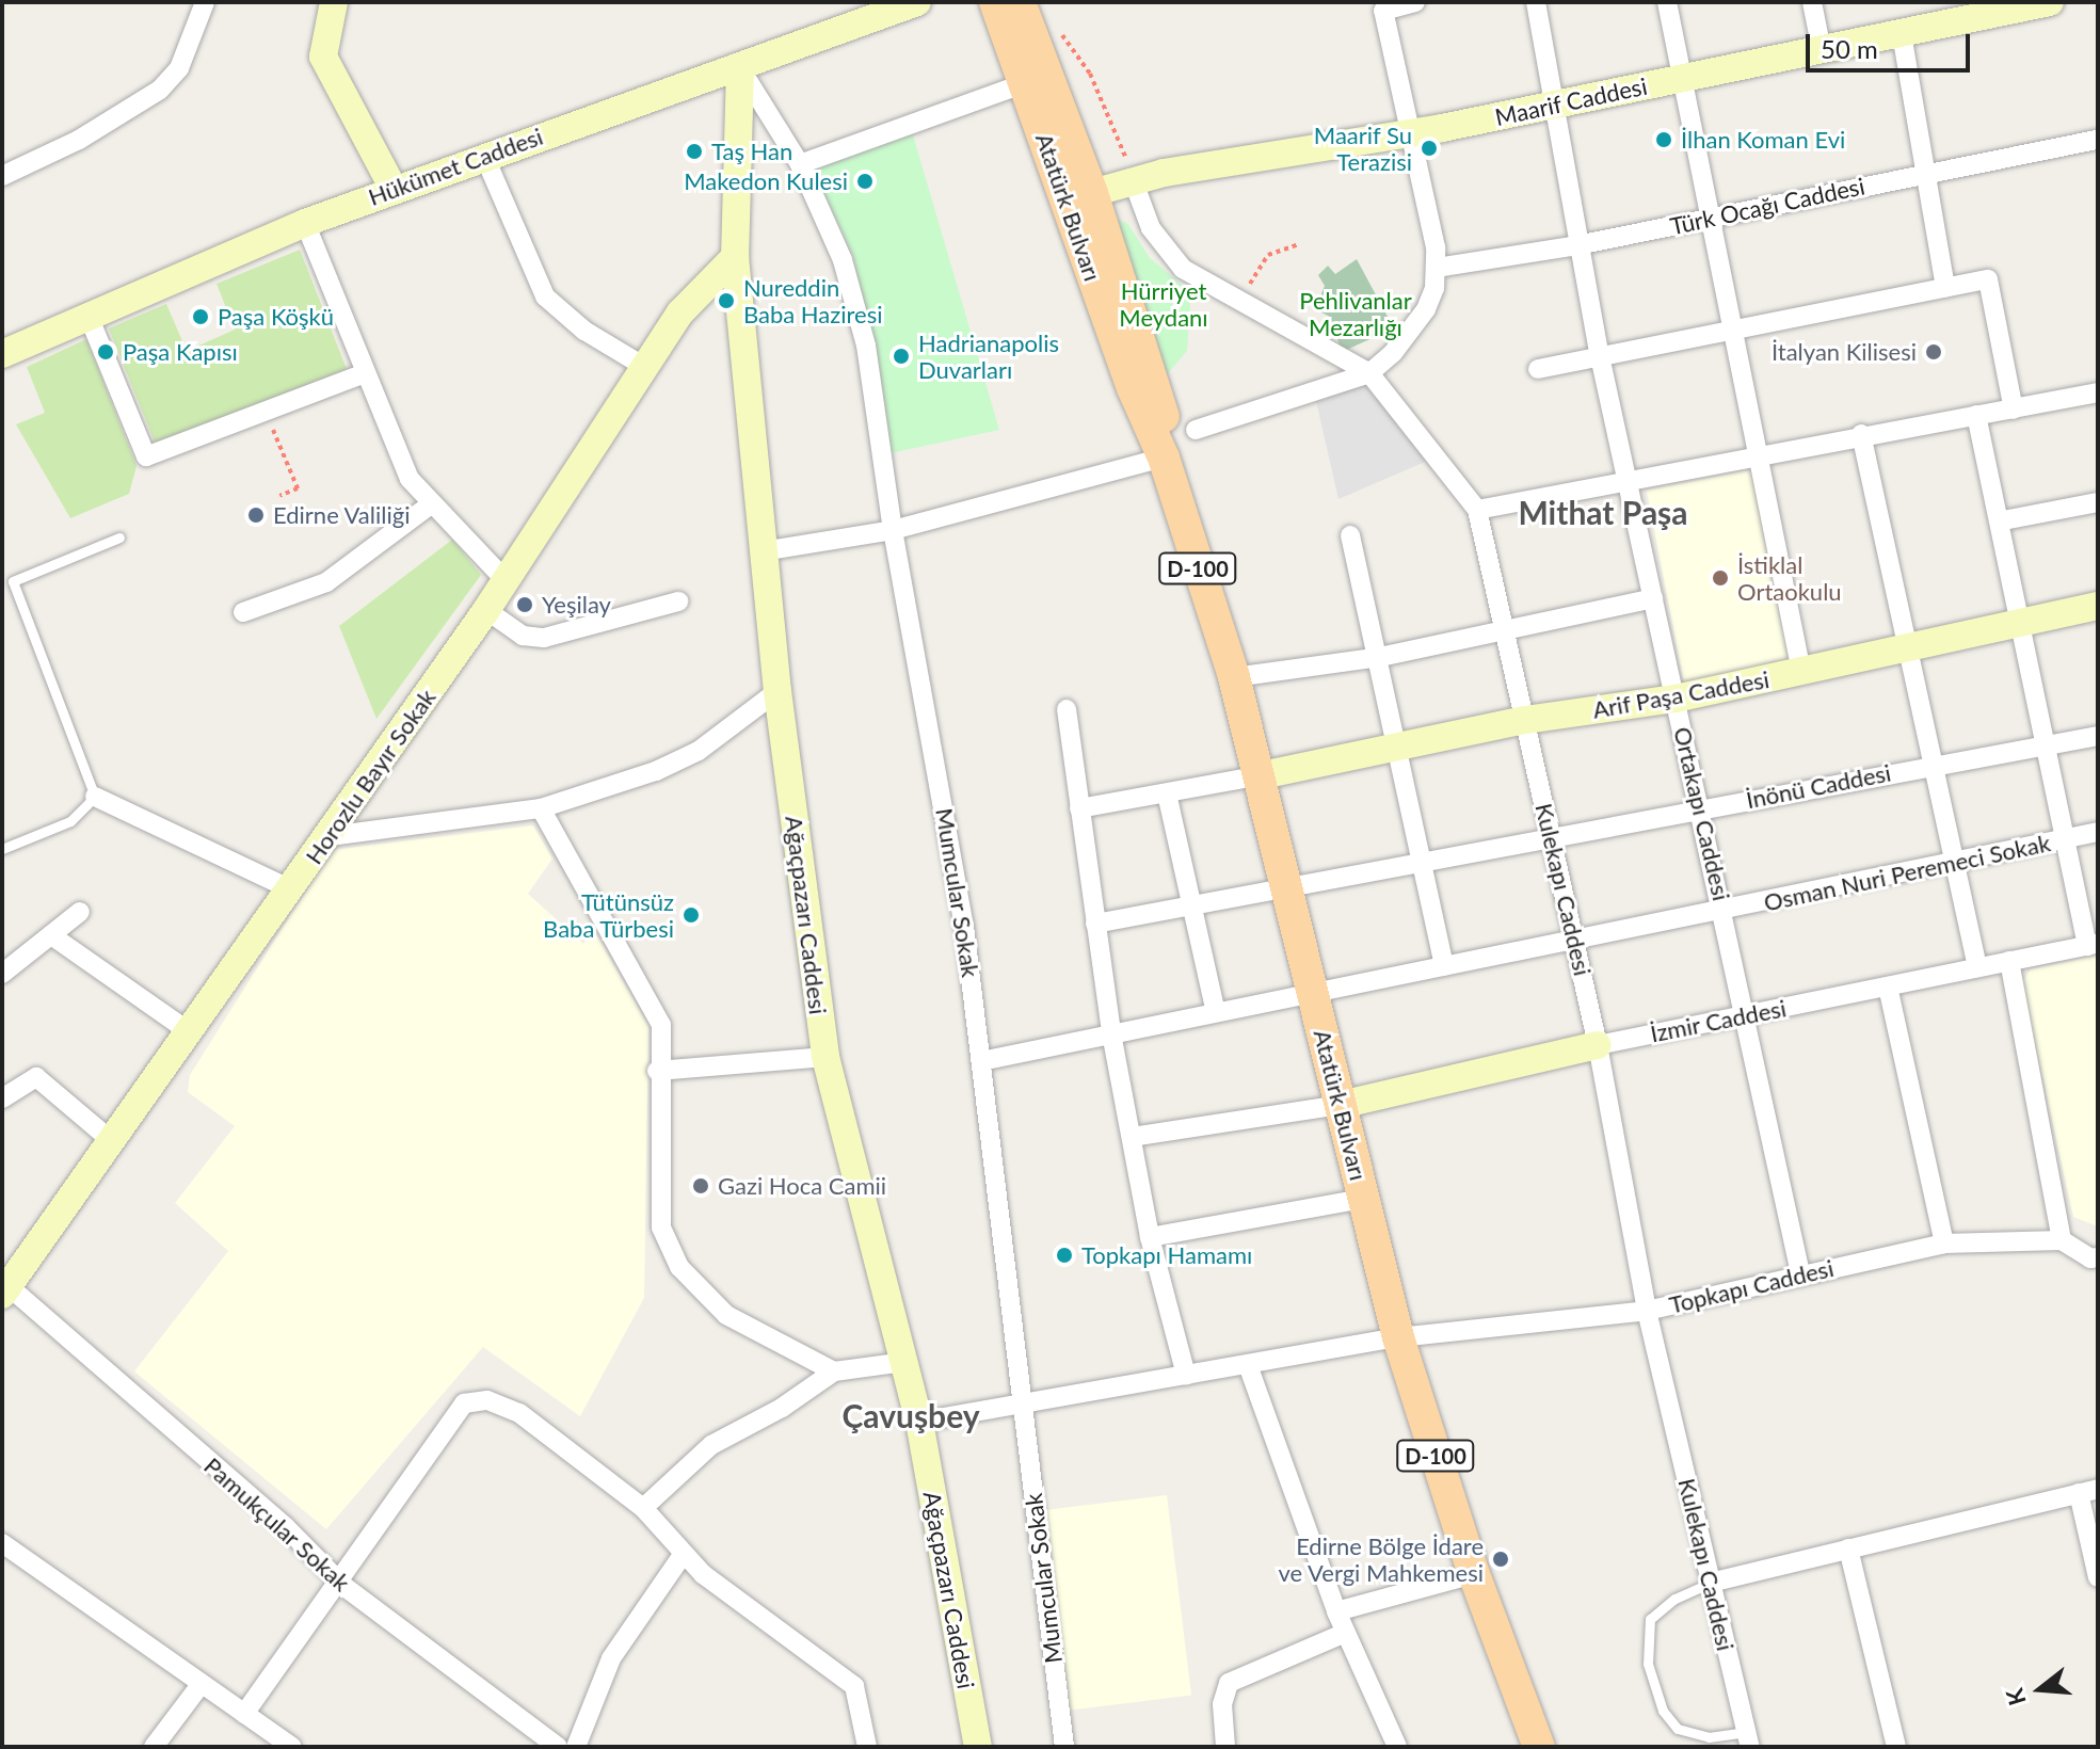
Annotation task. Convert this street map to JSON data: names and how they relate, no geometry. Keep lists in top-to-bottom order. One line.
{"streets":{"main road":["Atatürk Bulvarı","D-100"],"street":["Maarif Caddesi","Hükümet Caddesi","Türk Ocağı Caddesi","Arif Paşa Caddesi","Horozlu Bayır Sokak","İnönü Caddesi","Ortakapı Caddesi","Osman Nuri Peremeci Sokak","Kulekapı Caddesi","Mumcular Sokak","Ağaçpazarı Caddesi","İzmir Caddesi","Topkapı Caddesi","Pamukçular Sokak"]},"crossings":[["Maarif Caddesi","Atatürk Bulvarı"],["Maarif Caddesi","Ortakapı Caddesi"],["Maarif Caddesi","Kulekapı Caddesi"],["Hükümet Caddesi","Mumcular Sokak"],["Hükümet Caddesi","Ağaçpazarı Caddesi"],["Türk Ocağı Caddesi","Ortakapı Caddesi"],["Atatürk Bulvarı","Arif Paşa Caddesi"],["Atatürk Bulvarı","İnönü Caddesi"],["Atatürk Bulvarı","Osman Nuri Peremeci Sokak"],["Atatürk Bulvarı","İzmir Caddesi"],["Atatürk Bulvarı","Topkapı Caddesi"],["Arif Paşa Caddesi","Ortakapı Caddesi"],["Arif Paşa Caddesi","Kulekapı Caddesi"],["Horozlu Bayır Sokak","Ağaçpazarı Caddesi"],["Horozlu Bayır Sokak","Pamukçular Sokak"],["İnönü Caddesi","Ortakapı Caddesi"],["İnönü Caddesi","Kulekapı Caddesi"],["Ortakapı Caddesi","Osman Nuri Peremeci Sokak"],["Ortakapı Caddesi","İzmir Caddesi"],["Ortakapı Caddesi","Topkapı Caddesi"],["Osman Nuri Peremeci Sokak","Kulekapı Caddesi"],["Osman Nuri Peremeci Sokak","Mumcular Sokak"],["Kulekapı Caddesi","İzmir Caddesi"],["Kulekapı Caddesi","Topkapı Caddesi"],["Mumcular Sokak","Ağaçpazarı Caddesi"],["Mumcular Sokak","Topkapı Caddesi"],["Ağaçpazarı Caddesi","Topkapı Caddesi"]],"districts":["Mithat Paşa","Çavuşbey"],"parks":["Hürriyet Meydanı","Pehlivanlar Mezarlığı"],"places":["İlhan Koman Evi","Maarif Su Terazisi","Taş Han","Makedon Kulesi","Nureddin Baba Haziresi","Paşa Köşkü","Paşa Kapısı","İtalyan Kilisesi","Hadrianapolis Duvarları","Edirne Valiliği","İstiklal Ortaokulu","Yeşilay","Tütünsüz Baba Türbesi","Gazi Hoca Camii","Topkapı Hamamı","Edirne Bölge İdare ve Vergi Mahkemesi"],"scale_bar":"50 m","north":"left"}
